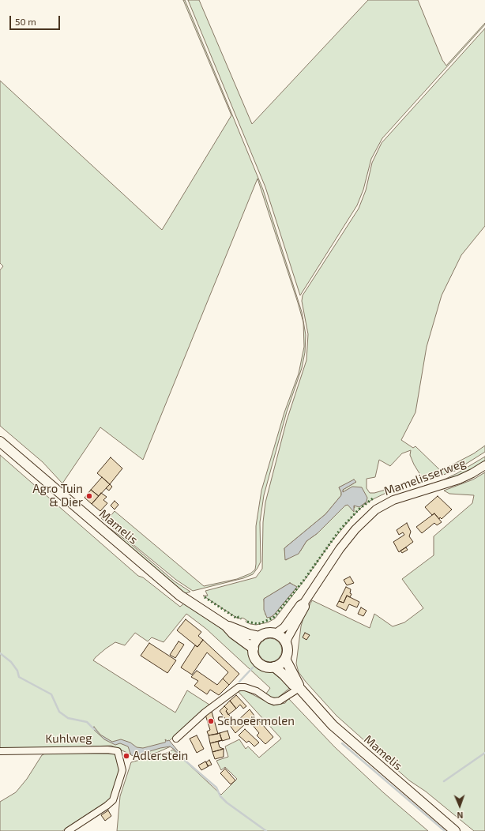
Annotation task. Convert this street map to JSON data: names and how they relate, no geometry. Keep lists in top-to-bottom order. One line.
{"streets":{"main road":["Mamelis"],"street":["Mamelisserweg","Kuhlweg"]},"crossings":[["Mamelisserweg","Mamelis"]],"places":["Agro Tuin & Dier","Schoeërmolen","Adlerstein"],"scale_bar":"50 m","north":"bottom"}
